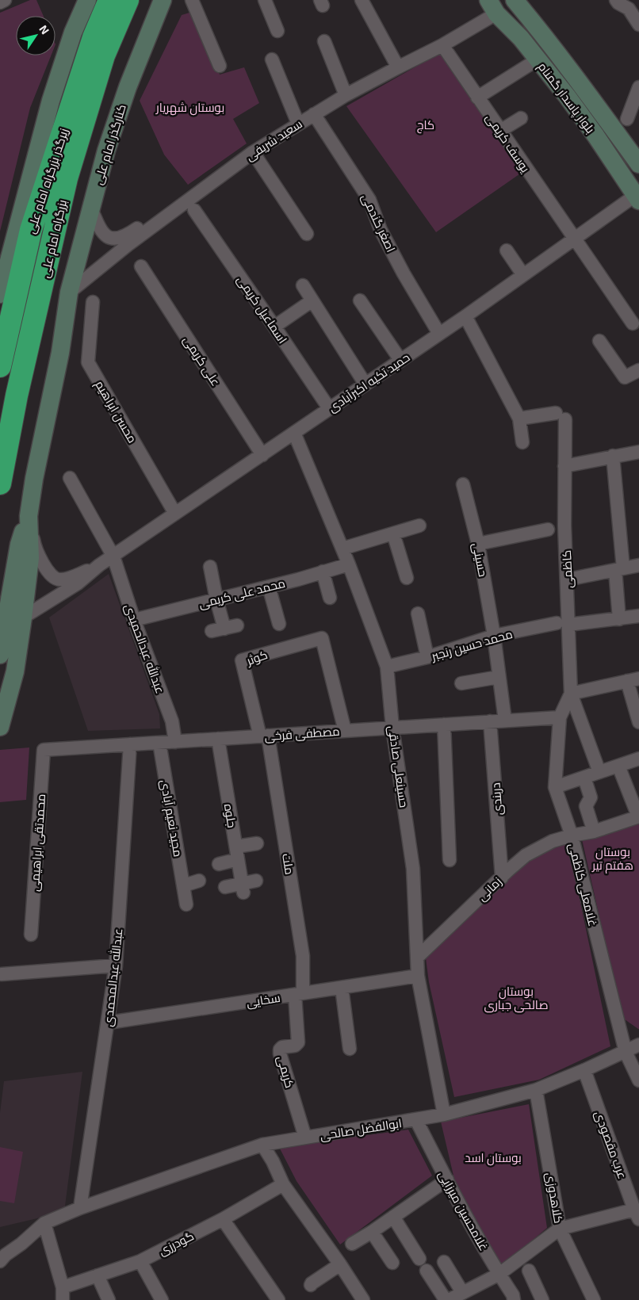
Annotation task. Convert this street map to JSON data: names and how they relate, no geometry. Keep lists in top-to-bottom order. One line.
{"streets":{"highway":["زیرگذر بزرگراه امام علی","بزرگراه امام علی"],"main road":["بلوار پاسدار گمنام","کنارگذر امام علی"],"street":["سعید شریفی","یوسف کریمی","اصغر گندمی","اسماعیل کریمی","علی کریمی","حمید تکیه اکبرآبادی","محسن ابراهیم","حسینی","کاظمی","محمد علی کریمی","محمد حسین رنجبر","عبدالله عبدالحمیدی","کوثر","مصطفی فرخی","حسینعلی صادقی","دربندی","جلوه","مجید نعیم آبادی","محمدتقی ابراهیمی","ملت","غلامعلی کاظمی","زمانی","عبدالله عبدالمحمدی","سخایی","کریمی","ابوالفضل صالحی","عرب مقصودی","کلاهدوزی","غلامحسین میرزایی","گودرزی"]},"crossings":[["بلوار پاسدار گمنام","سعید شریفی"],["بلوار پاسدار گمنام","حمید تکیه اکبرآبادی"],["سعید شریفی","یوسف کریمی"],["سعید شریفی","کنارگذر امام علی"],["سعید شریفی","اصغر گندمی"],["سعید شریفی","اسماعیل کریمی"],["یوسف کریمی","حمید تکیه اکبرآبادی"],["کنارگذر امام علی","حمید تکیه اکبرآبادی"],["اصغر گندمی","حمید تکیه اکبرآبادی"],["اسماعیل کریمی","حمید تکیه اکبرآبادی"],["علی کریمی","حمید تکیه اکبرآبادی"],["حمید تکیه اکبرآبادی","محسن ابراهیم"],["حمید تکیه اکبرآبادی","عبدالله عبدالحمیدی"],["حمید تکیه اکبرآبادی","حسینعلی صادقی"],["حسینی","محمد حسین رنجبر"],["حسینی","مصطفی فرخی"],["کاظمی","محمد حسین رنجبر"],["کاظمی","مصطفی فرخی"],["کاظمی","غلامعلی کاظمی"],["محمد علی کریمی","عبدالله عبدالحمیدی"],["محمد علی کریمی","حسینعلی صادقی"],["محمد حسین رنجبر","حسینعلی صادقی"],["عبدالله عبدالحمیدی","مصطفی فرخی"],["کوثر","مصطفی فرخی"],["کوثر","ملت"],["مصطفی فرخی","حسینعلی صادقی"],["مصطفی فرخی","دربندی"],["مصطفی فرخی","جلوه"],["مصطفی فرخی","مجید نعیم آبادی"],["مصطفی فرخی","محمدتقی ابراهیمی"],["مصطفی فرخی","ملت"],["مصطفی فرخی","غلامعلی کاظمی"],["مصطفی فرخی","عبدالله عبدالمحمدی"],["حسینعلی صادقی","زمانی"],["حسینعلی صادقی","سخایی"],["حسینعلی صادقی","ابوالفضل صالحی"],["دربندی","زمانی"],["ملت","سخایی"],["ملت","کریمی"],["غلامعلی کاظمی","زمانی"],["غلامعلی کاظمی","ابوالفضل صالحی"],["عبدالله عبدالمحمدی","سخایی"],["عبدالله عبدالمحمدی","ابوالفضل صالحی"],["سخایی","کریمی"],["کریمی","ابوالفضل صالحی"],["ابوالفضل صالحی","عرب مقصودی"],["ابوالفضل صالحی","کلاهدوزی"],["ابوالفضل صالحی","غلامحسین میرزایی"]],"parks":["بوستان شهریار","کاج","بوستان هفتم تیر","بوستان صالحی جباری","بوستان اسد"],"north":"top right"}
